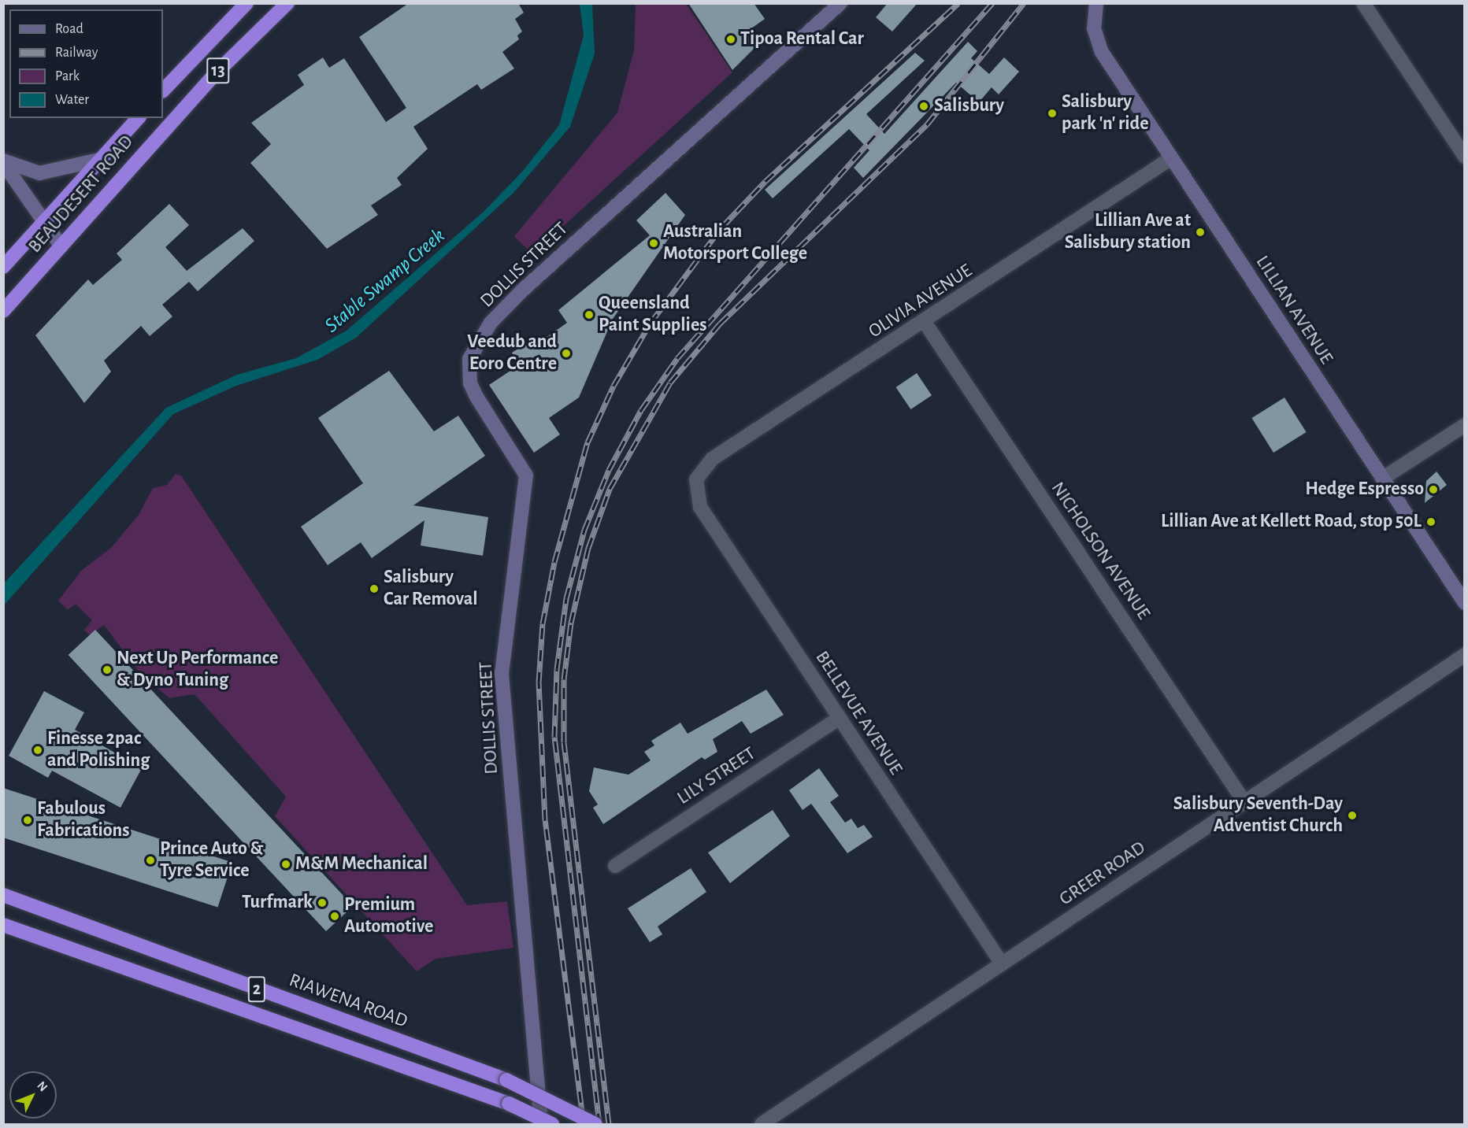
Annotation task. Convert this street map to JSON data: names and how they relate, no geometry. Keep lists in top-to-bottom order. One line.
{"streets":{"highway":["13","BEAUDESERT ROAD","2","RIAWENA ROAD"],"street":["DOLLIS STREET","OLIVIA AVENUE","LILLIAN AVENUE","NICHOLSON AVENUE","BELLEVUE AVENUE","LILY STREET","GREER ROAD"]},"crossings":[["OLIVIA AVENUE","LILLIAN AVENUE"],["OLIVIA AVENUE","NICHOLSON AVENUE"],["OLIVIA AVENUE","BELLEVUE AVENUE"],["NICHOLSON AVENUE","GREER ROAD"],["BELLEVUE AVENUE","LILY STREET"],["BELLEVUE AVENUE","GREER ROAD"]],"water":["Stable Swamp Creek"],"places":["Tipoa Rental Car","Salisbury","Salisbury park 'n' ride","Lillian Ave at Salisbury station","Australian Motorsport College","Queensland Paint Supplies","Veedub and Eoro Centre","Hedge Espresso","Lillian Ave at Kellett Road, stop 50L","Salisbury Car Removal","Next Up Performance & Dyno Tuning","Finesse 2pac and Polishing","Salisbury Seventh-Day Adventist Church","Fabulous Fabrications","Prince Auto & Tyre Service","M&M Mechanical","Turfmark","Premium Automotive"],"legend":["Road","Railway","Park","Water"],"north":"top right"}
